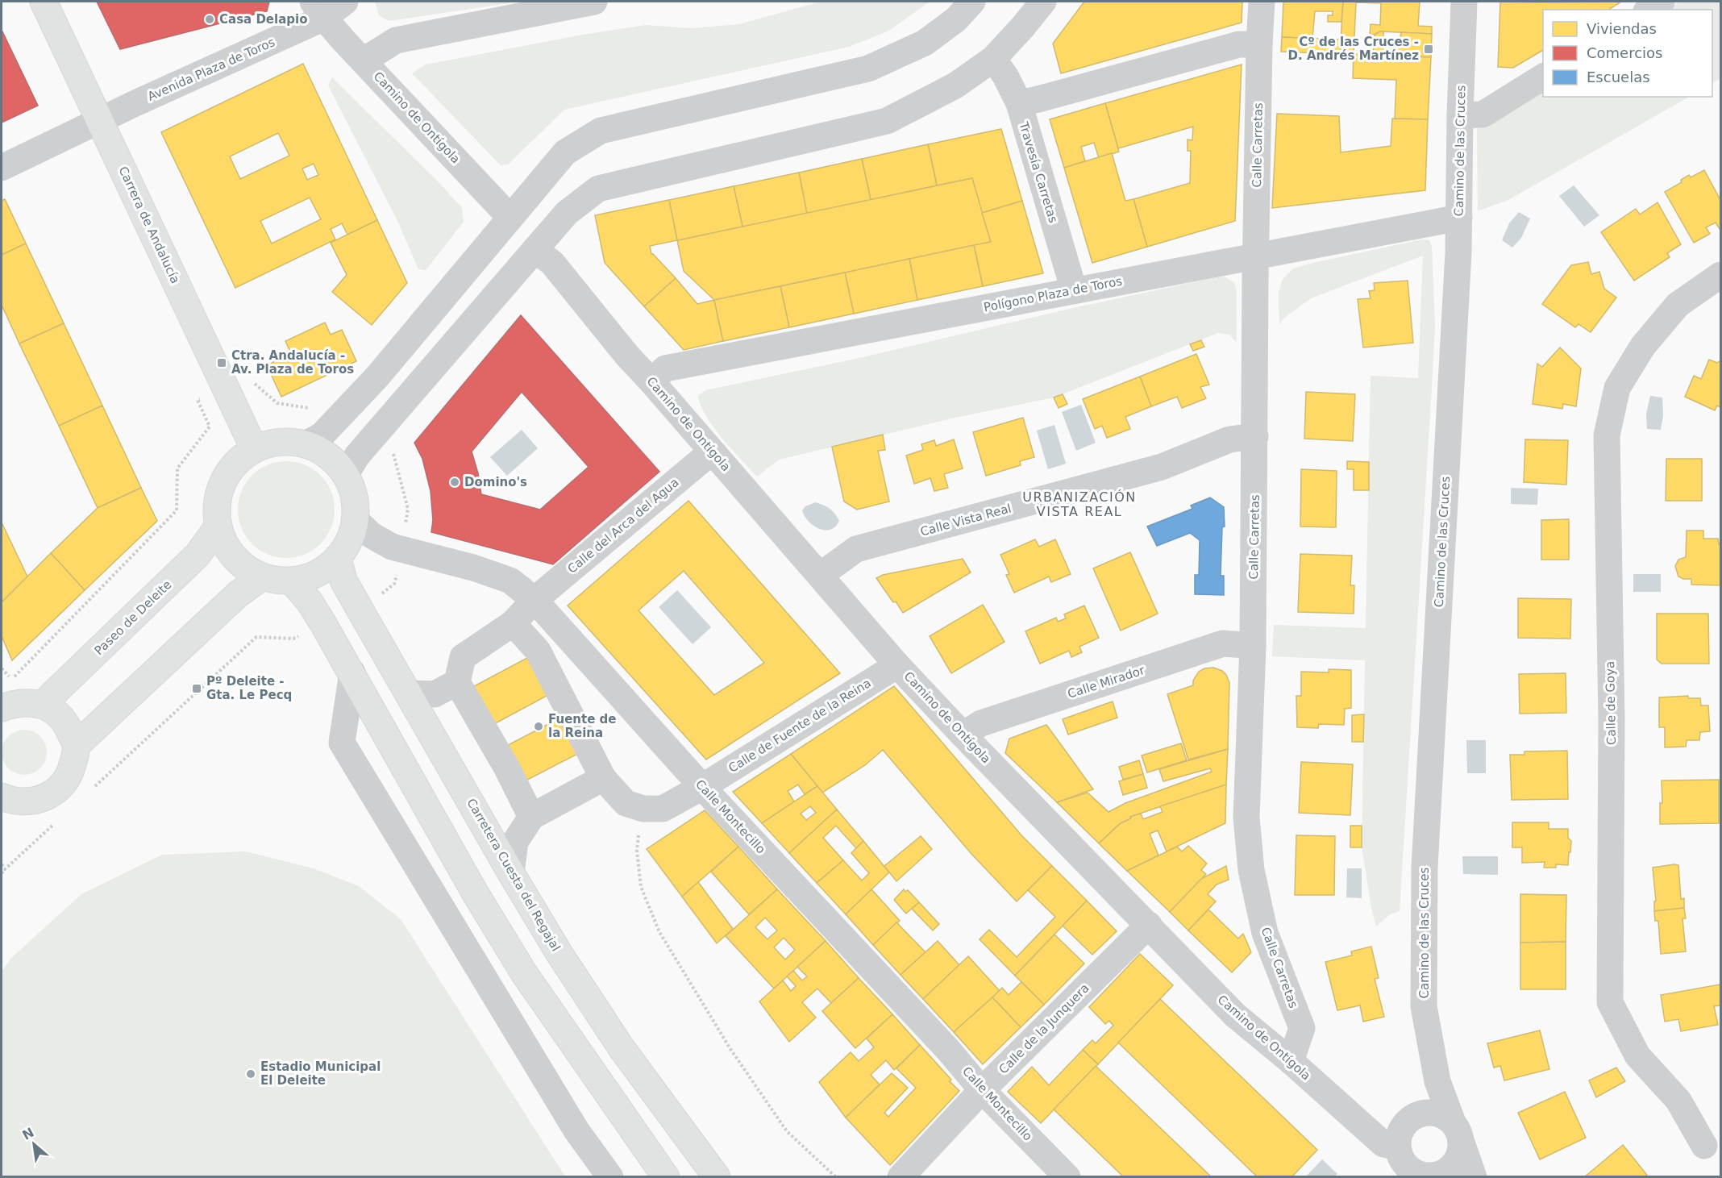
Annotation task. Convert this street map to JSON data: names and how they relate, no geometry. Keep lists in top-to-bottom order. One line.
{"streets":{"main road":["Carrera de Andalucía","Paseo de Deleite","Carretera Cuesta del Regajal"],"street":["Avenida Plaza de Toros","Camino de Ontígola","Calle Carretas","Camino de las Cruces","Travesía Carretas","Polígono Plaza de Toros","Calle Vista Real","Calle del Arca del Agua","Calle Mirador","Calle de Goya","Calle de Fuente de la Reina","Calle Montecillo","Calle de la Junquera"]},"crossings":[["Avenida Plaza de Toros","Camino de Ontígola"],["Avenida Plaza de Toros","Carrera de Andalucía"],["Camino de Ontígola","Calle Carretas"],["Camino de Ontígola","Camino de las Cruces"],["Camino de Ontígola","Polígono Plaza de Toros"],["Camino de Ontígola","Calle Vista Real"],["Camino de Ontígola","Calle del Arca del Agua"],["Camino de Ontígola","Calle Mirador"],["Camino de Ontígola","Calle de Fuente de la Reina"],["Camino de Ontígola","Calle de la Junquera"],["Calle Carretas","Polígono Plaza de Toros"],["Calle Carretas","Calle Vista Real"],["Calle Carretas","Calle Mirador"],["Camino de las Cruces","Polígono Plaza de Toros"],["Travesía Carretas","Polígono Plaza de Toros"],["Carrera de Andalucía","Paseo de Deleite"],["Carrera de Andalucía","Calle Montecillo"],["Carrera de Andalucía","Carretera Cuesta del Regajal"],["Calle del Arca del Agua","Calle Montecillo"],["Paseo de Deleite","Calle Montecillo"],["Paseo de Deleite","Carretera Cuesta del Regajal"],["Calle de Fuente de la Reina","Calle Montecillo"],["Calle Montecillo","Carretera Cuesta del Regajal"],["Calle Montecillo","Calle de la Junquera"]],"districts":["URBANIZACIÓN VISTA REAL"],"places":{"other":["Casa Delapio","Domino's","Fuente de la Reina","Estadio Municipal El Deleite"],"transit":["Cº de las Cruces - D. Andrés Martínez","Ctra. Andalucía - Av. Plaza de Toros","Pº Deleite - Gta. Le Pecq"]},"legend":["Viviendas","Comercios","Escuelas"],"north":"top left"}
